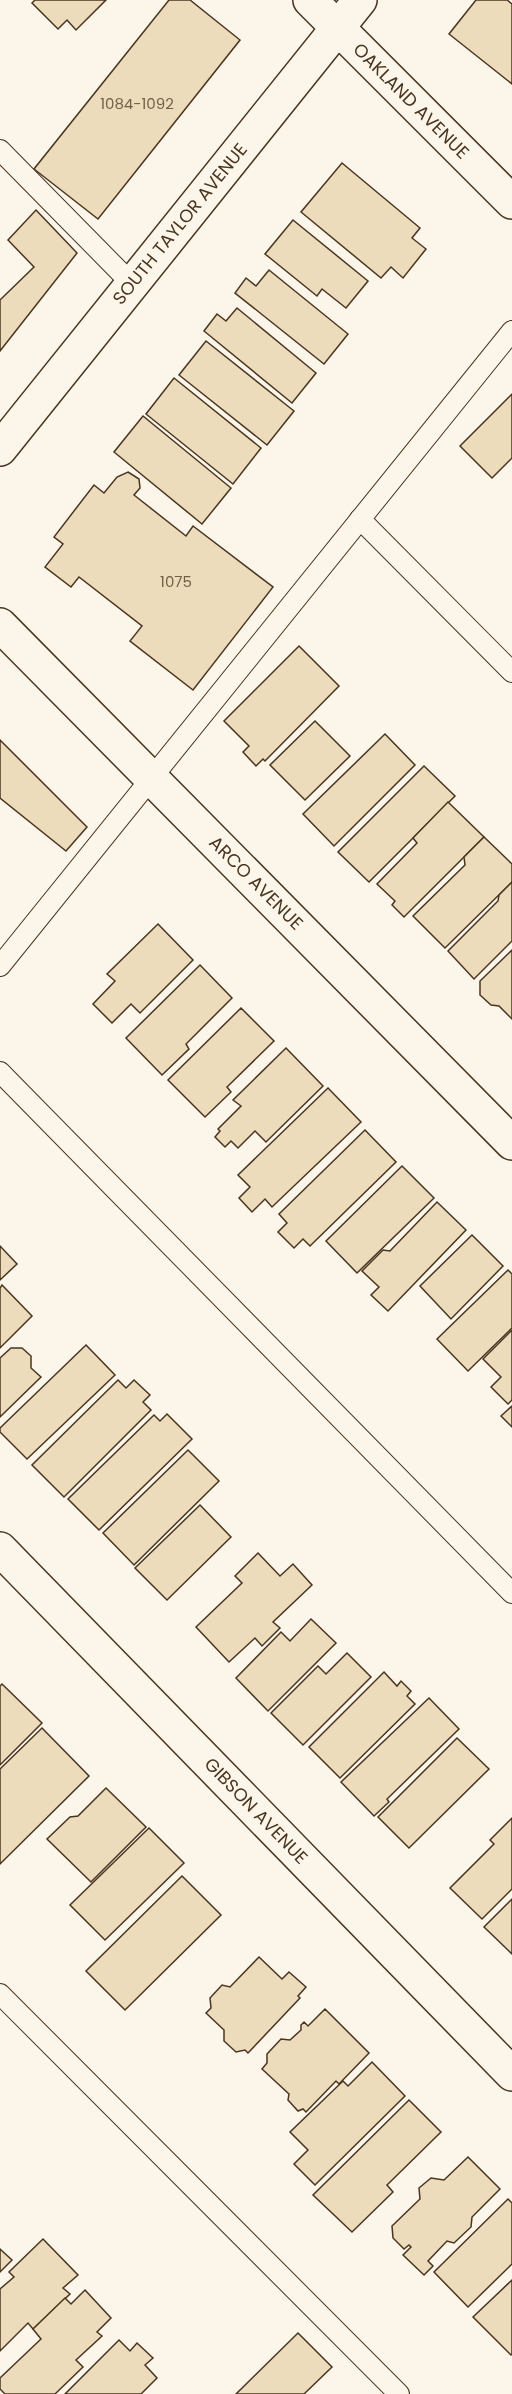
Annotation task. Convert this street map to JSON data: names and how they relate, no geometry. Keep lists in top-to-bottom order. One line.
{"streets":{"street":["OAKLAND AVENUE","SOUTH TAYLOR AVENUE","ARCO AVENUE","GIBSON AVENUE"]},"crossings":[["OAKLAND AVENUE","SOUTH TAYLOR AVENUE"]],"house_numbers":["1084-1092","1075"]}
